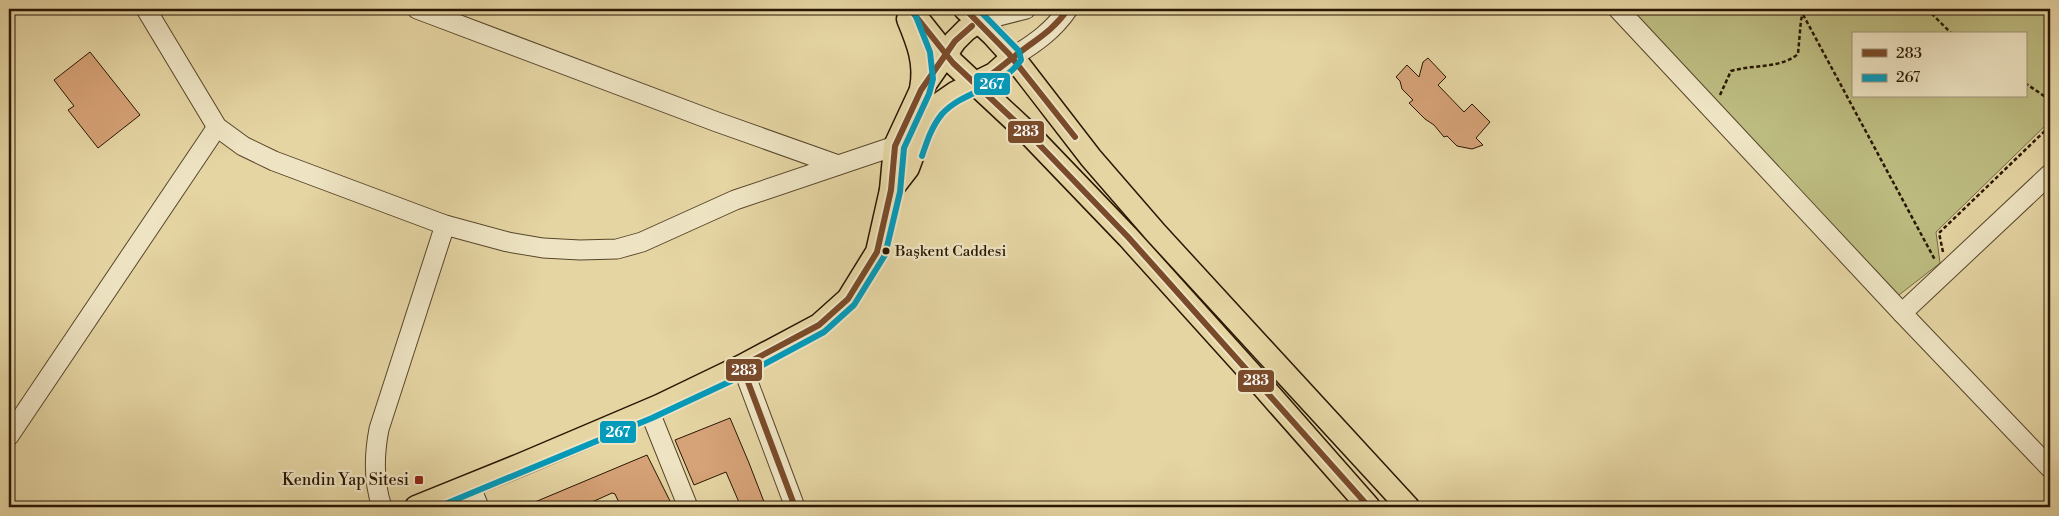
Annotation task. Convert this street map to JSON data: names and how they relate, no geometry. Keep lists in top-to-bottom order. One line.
{"places":{"other":["Başkent Caddesi"],"transit":["Kendin Yap Sitesi"]},"lines":["transit line 283","transit line 267"],"legend":["283","267"]}
